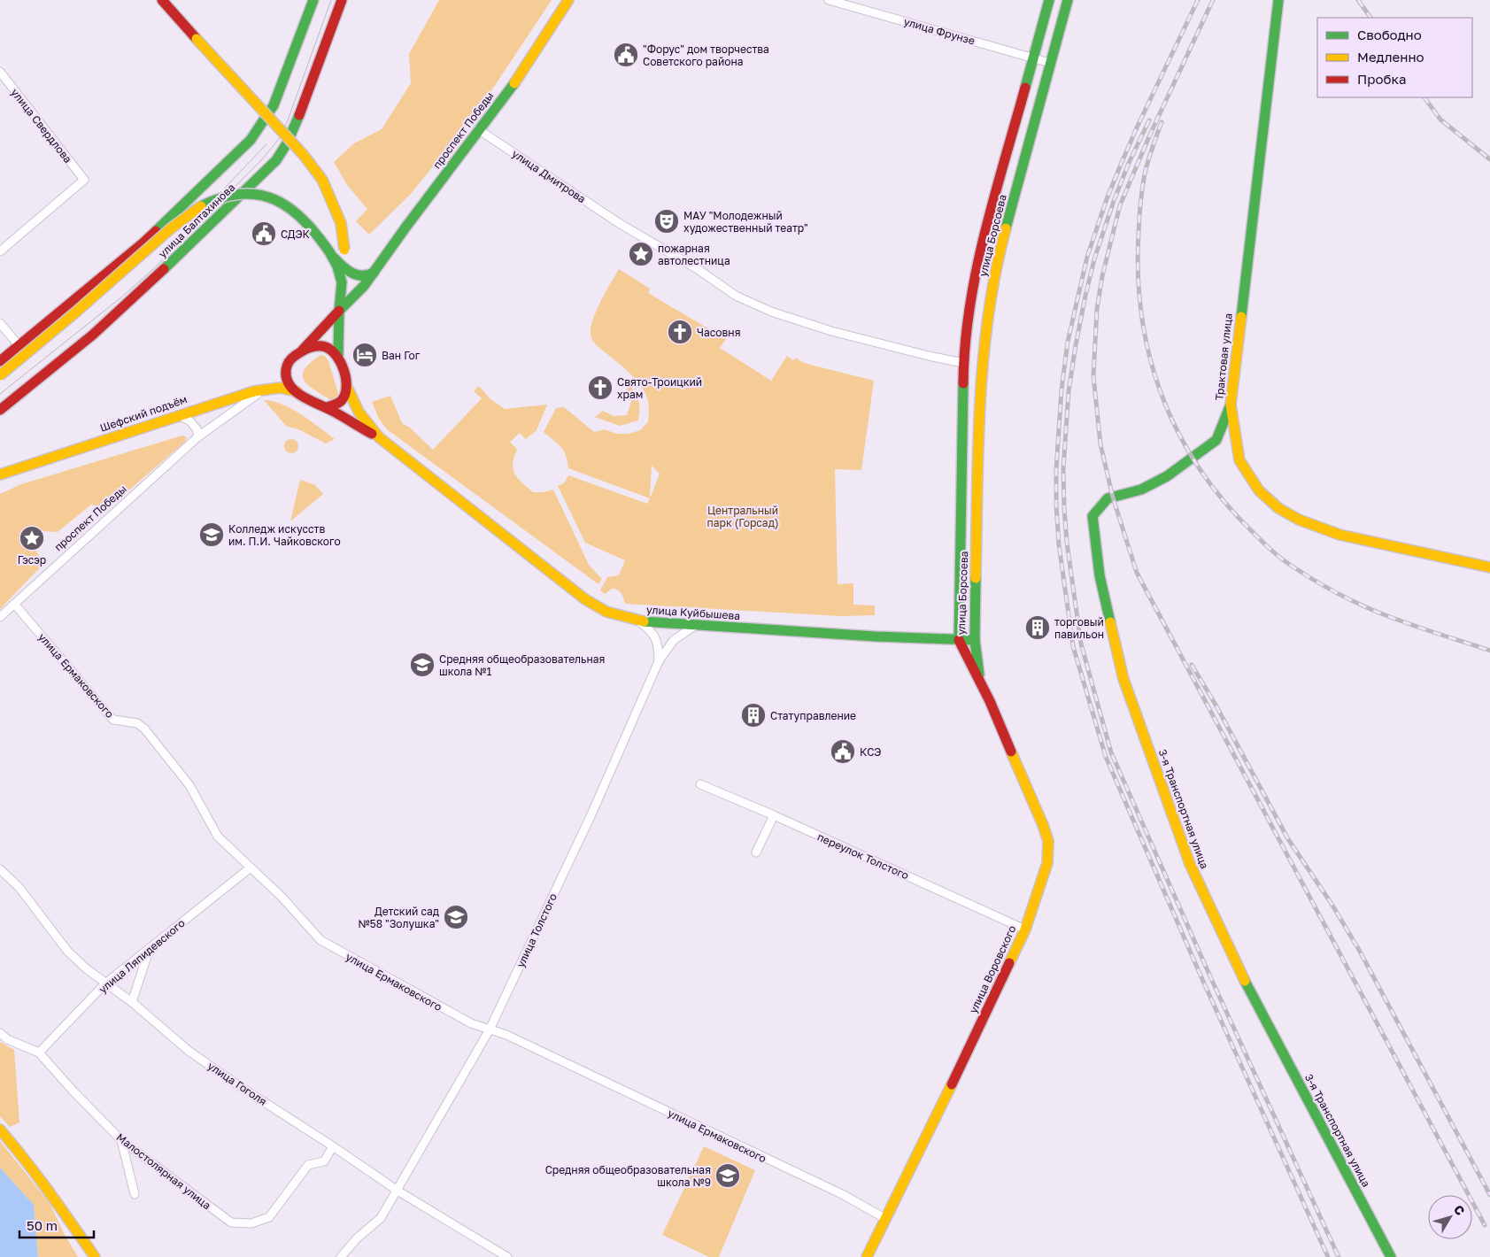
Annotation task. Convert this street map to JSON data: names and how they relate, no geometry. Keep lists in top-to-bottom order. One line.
{"streets":{"main road":["проспект Победы","улица Балтахинова","улица Борсоева","Трактовая улица","Шефский подъём","улица Куйбышева","3-я Транспортная улица","улица Воровского"],"street":["улица Фрунзе","улица Свердлова","улица Дмитрова","улица Ермаковского","переулок Толстого","улица Толстого","улица Ляпидевского","улица Гоголя","Малостолярная улица"]},"crossings":[["улица Фрунзе","улица Борсоева"],["проспект Победы","улица Дмитрова"],["проспект Победы","Шефский подъём"],["проспект Победы","улица Куйбышева"],["проспект Победы","улица Ермаковского"],["улица Дмитрова","улица Борсоева"],["улица Борсоева","улица Куйбышева"],["Трактовая улица","3-я Транспортная улица"],["Шефский подъём","улица Куйбышева"],["улица Куйбышева","улица Толстого"],["улица Ермаковского","улица Толстого"],["улица Ермаковского","улица Ляпидевского"],["улица Ермаковского","улица Воровского"],["переулок Толстого","улица Воровского"],["улица Толстого","улица Гоголя"],["улица Ляпидевского","улица Гоголя"],["улица Ляпидевского","Малостолярная улица"],["улица Гоголя","Малостолярная улица"]],"parks":["Центральный парк (Горсад)"],"places":{"public building":["\"Форус\" дом творчества Советского района","СДЭК","КСЭ"],"theatre":["МАУ \"Молодежный художественный театр\""],"place":["пожарная автолестница","Гэсэр"],"church":["Часовня","Свято-Троицкий храм"],"hotel":["Ван Гог"],"school or university":["Колледж искусств им. П.И. Чайковского","Средняя общеобразовательная школа №1","Детский сад №58 \"Золушка\"","Средняя общеобразовательная школа №9"],"building":["торговый павильон","Статуправление"]},"legend":["Свободно","Медленно","Пробка"],"scale_bar":"50 m","north":"top right"}
